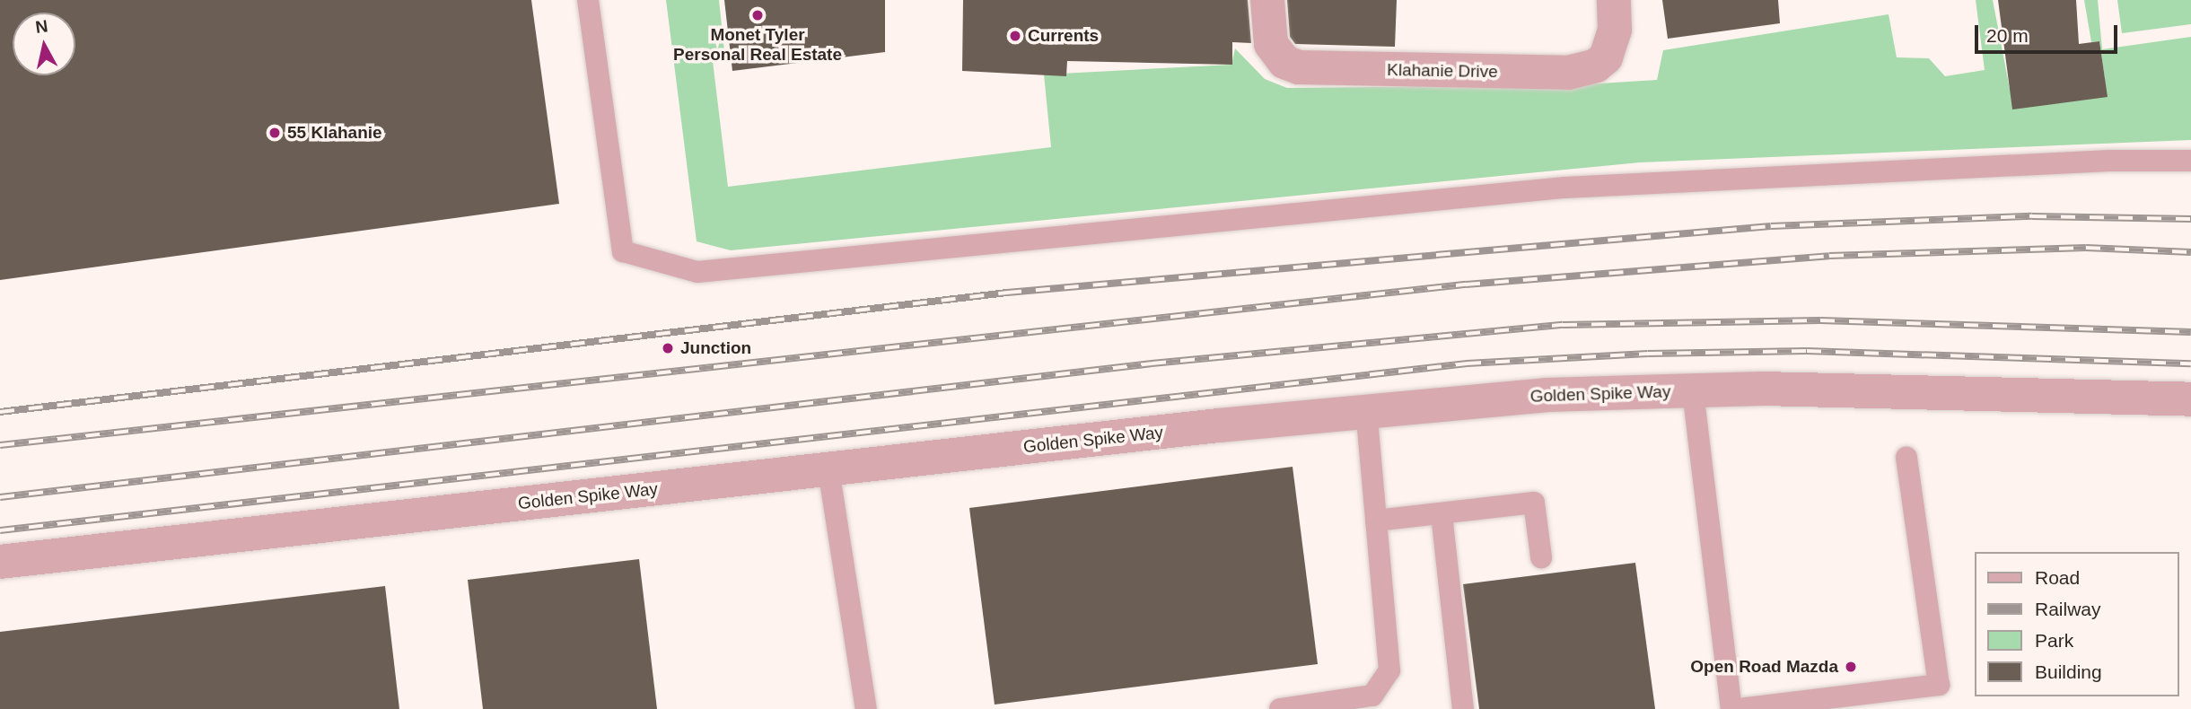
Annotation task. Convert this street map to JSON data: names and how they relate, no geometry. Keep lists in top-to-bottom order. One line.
{"streets":{"street":["Klahanie Drive","Golden Spike Way"]},"places":["Monet Tyler Personal Real Estate","Currents","55 Klahanie","Junction","Open Road Mazda"],"legend":["Road","Railway","Park","Building"],"scale_bar":"20 m","north":"top"}
